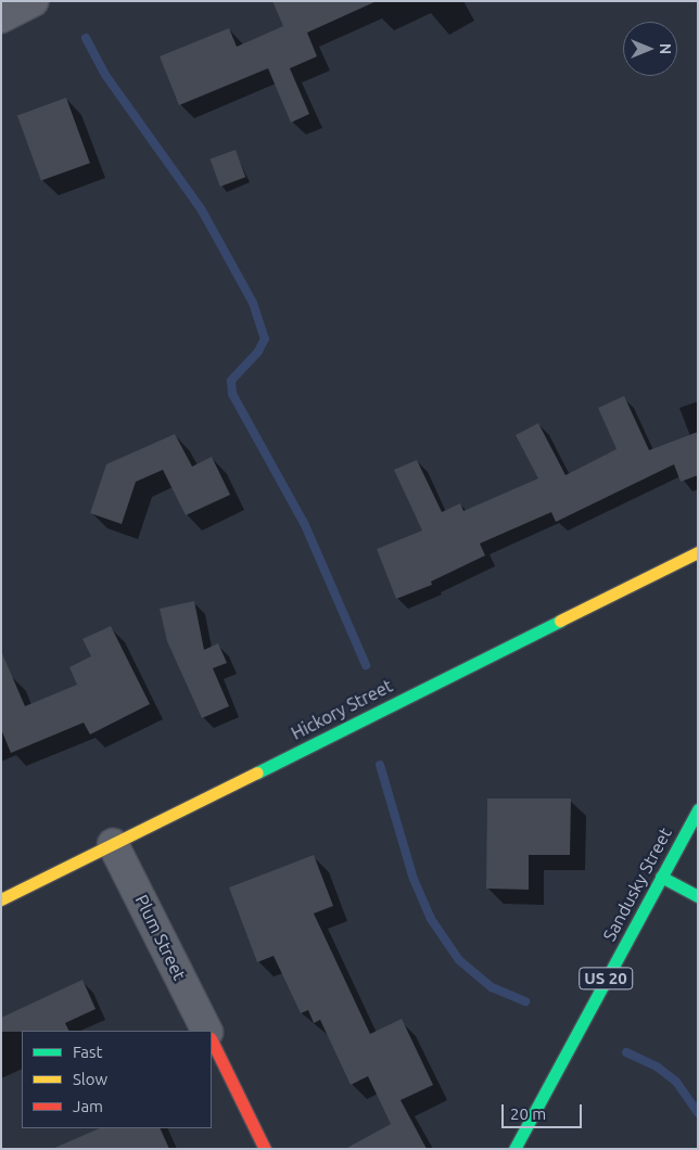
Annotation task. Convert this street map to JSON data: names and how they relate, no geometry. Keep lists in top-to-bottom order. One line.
{"streets":{"street":["Hickory Street","Sandusky Street","Plum Street","US 20"]},"crossings":[["Hickory Street","Plum Street"]],"legend":["Fast","Slow","Jam"],"scale_bar":"20 m","north":"right"}
